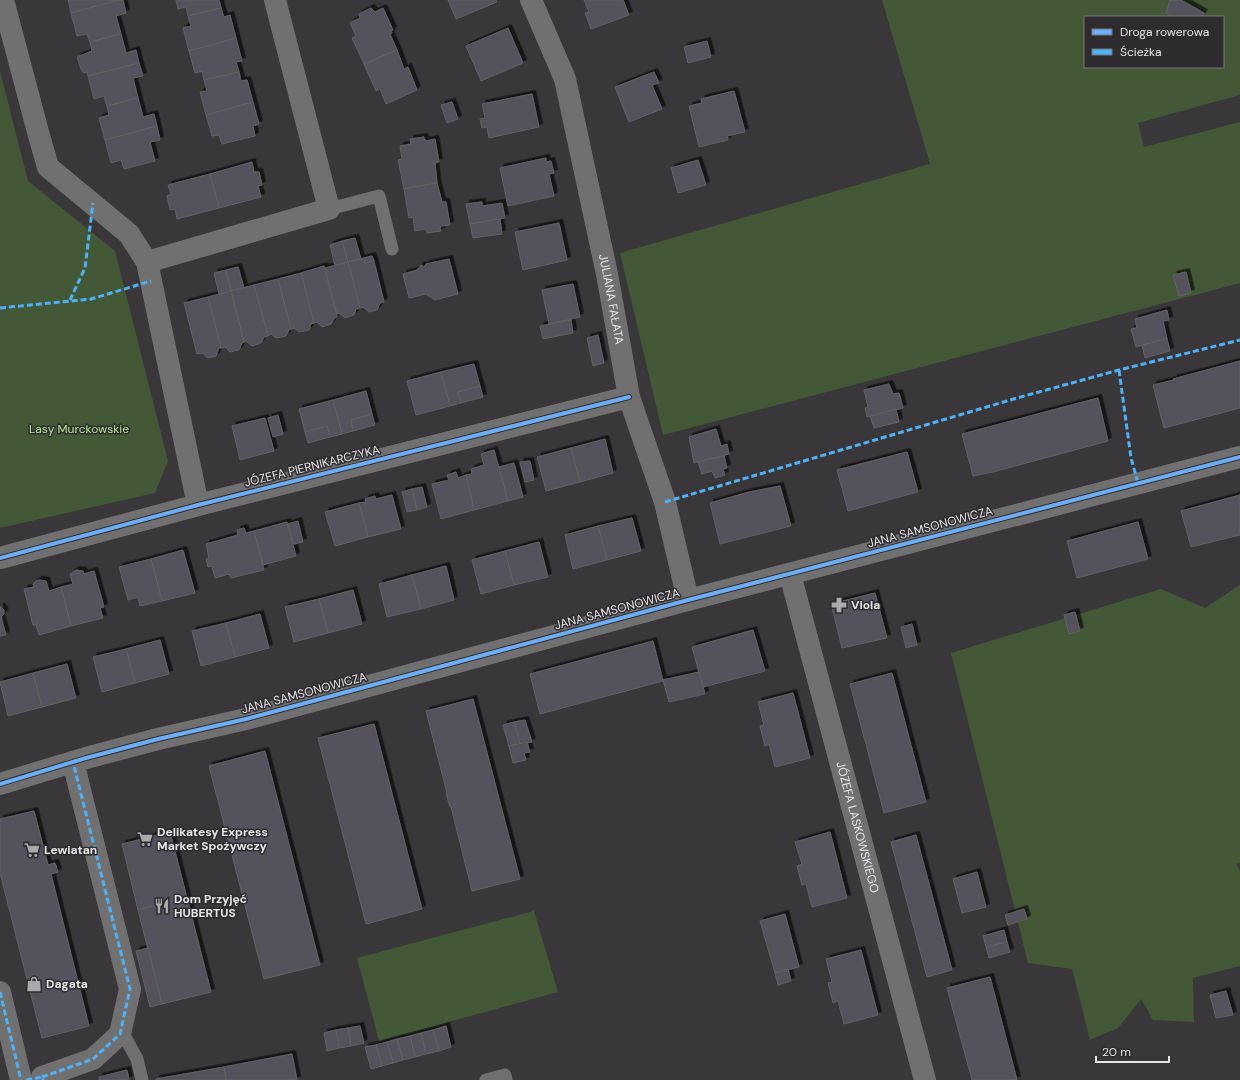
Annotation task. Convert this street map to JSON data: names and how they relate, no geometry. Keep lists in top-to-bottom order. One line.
{"streets":{"street":["JULIANA FAŁATA","JÓZEFA PIERNIKARCZYKA","JANA SAMSONOWICZA","JÓZEFA LASKOWSKIEGO"]},"crossings":[["JULIANA FAŁATA","JÓZEFA PIERNIKARCZYKA"],["JULIANA FAŁATA","JANA SAMSONOWICZA"],["JANA SAMSONOWICZA","JÓZEFA LASKOWSKIEGO"]],"parks":["Lasy Murckowskie"],"places":{"pharmacy":["Viola"],"supermarket":["Delikatesy Express Market Spożywczy","Lewiatan"],"restaurant":["Dom Przyjęć HUBERTUS"],"shop":["Dagata"]},"legend":["Droga rowerowa","Ścieżka"],"scale_bar":"20 m"}
